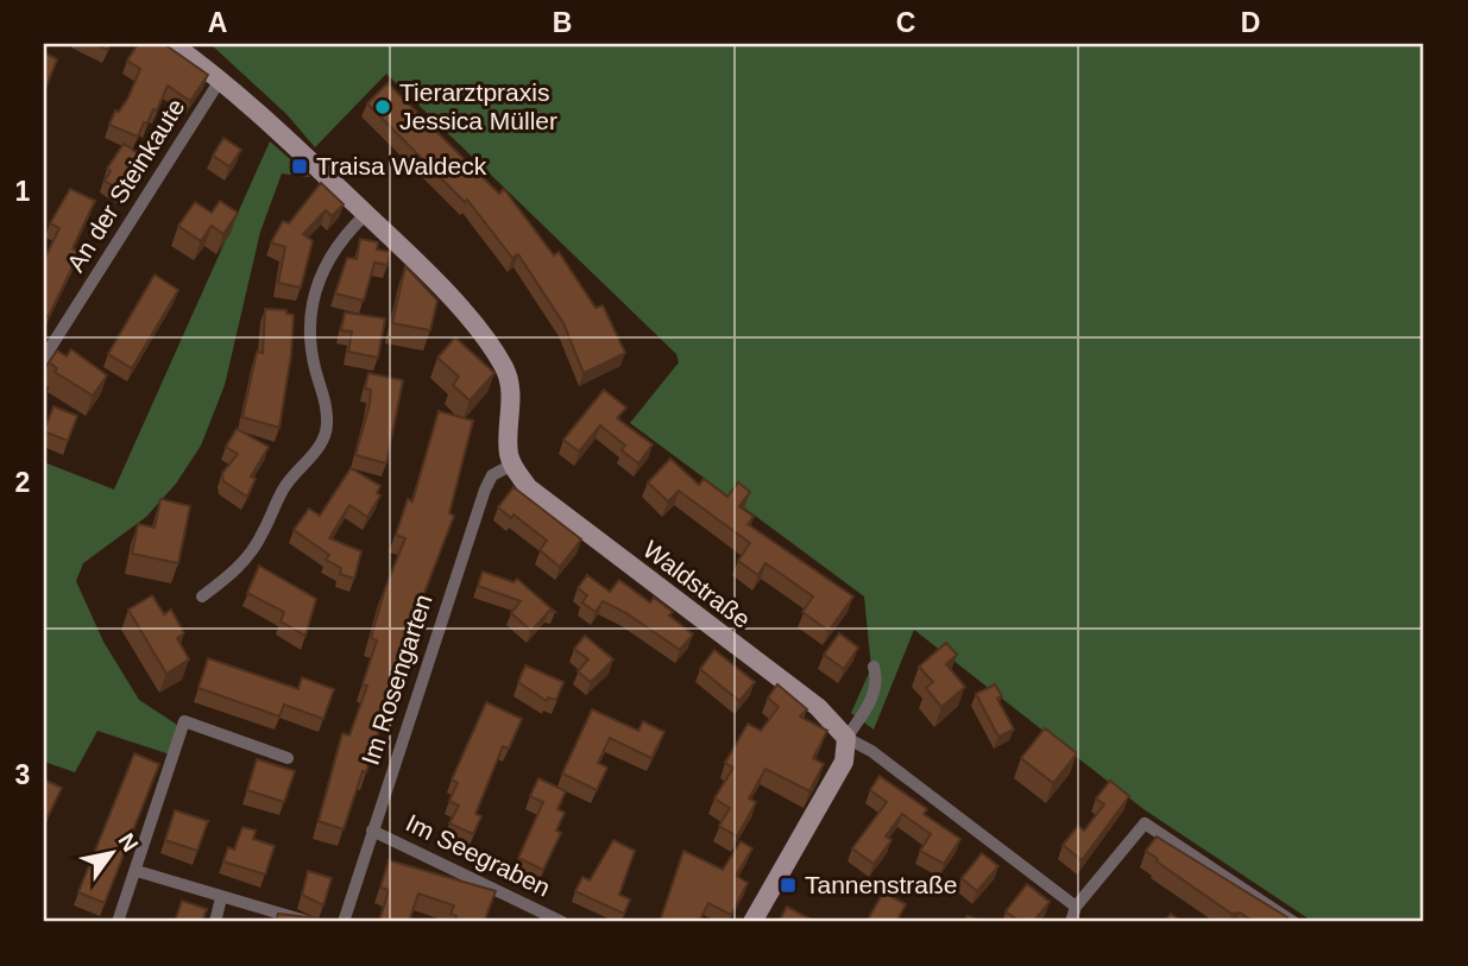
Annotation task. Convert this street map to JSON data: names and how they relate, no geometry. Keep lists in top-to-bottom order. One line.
{"streets":{"street":["An der Steinkaute","Waldstraße","Im Rosengarten","Im Seegraben"]},"crossings":[["Waldstraße","Im Rosengarten"],["Im Rosengarten","Im Seegraben"]],"places":{"other":["Tierarztpraxis Jessica Müller"],"transit":["Traisa Waldeck","Tannenstraße"]},"north":"top right","grid":{"columns":["A","B","C","D"],"rows":["1","2","3"]}}
